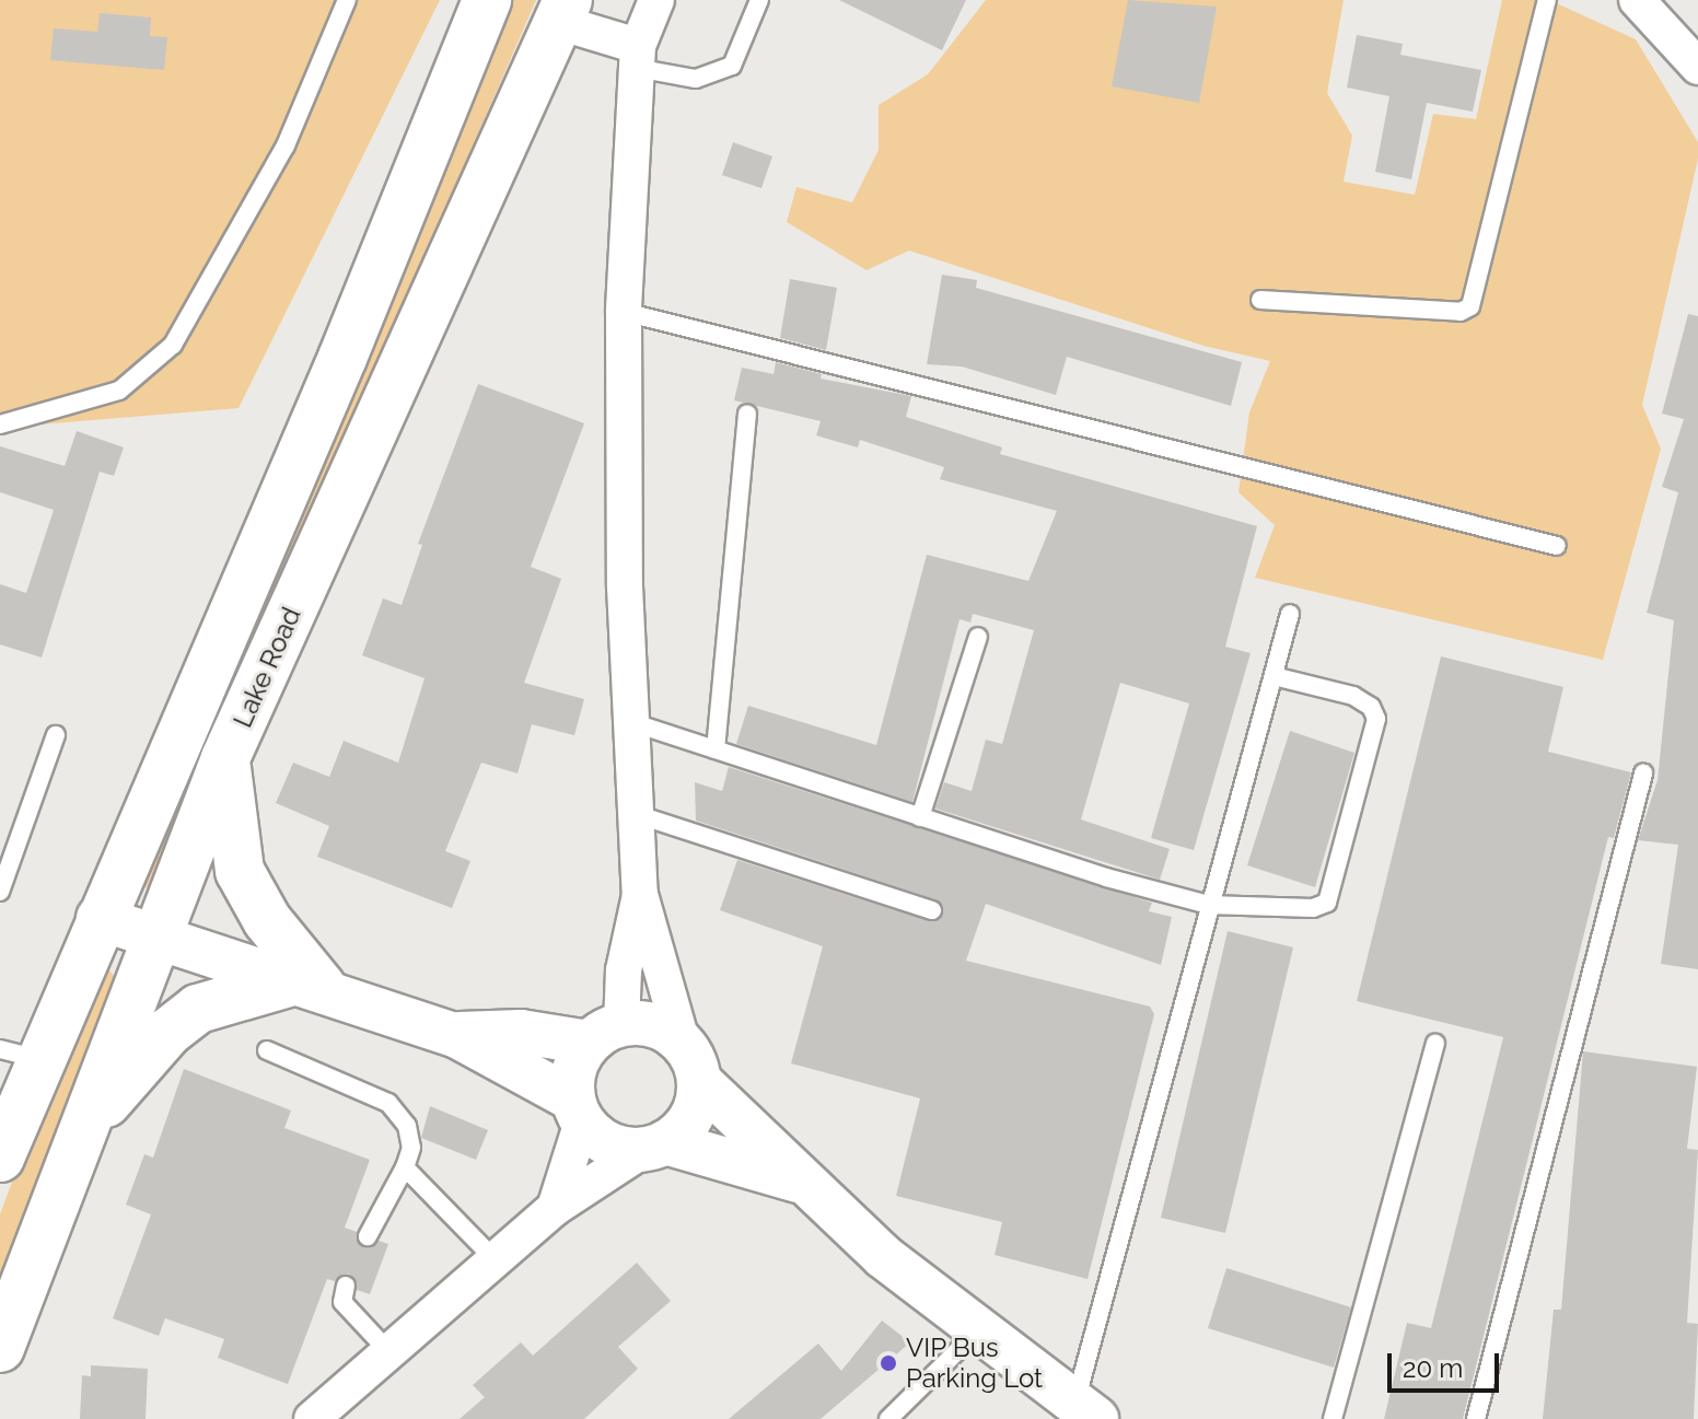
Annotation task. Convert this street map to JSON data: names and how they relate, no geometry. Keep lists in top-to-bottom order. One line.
{"streets":{"main road":["Lake Road"]},"places":["VIP Bus Parking Lot"],"scale_bar":"20 m"}
